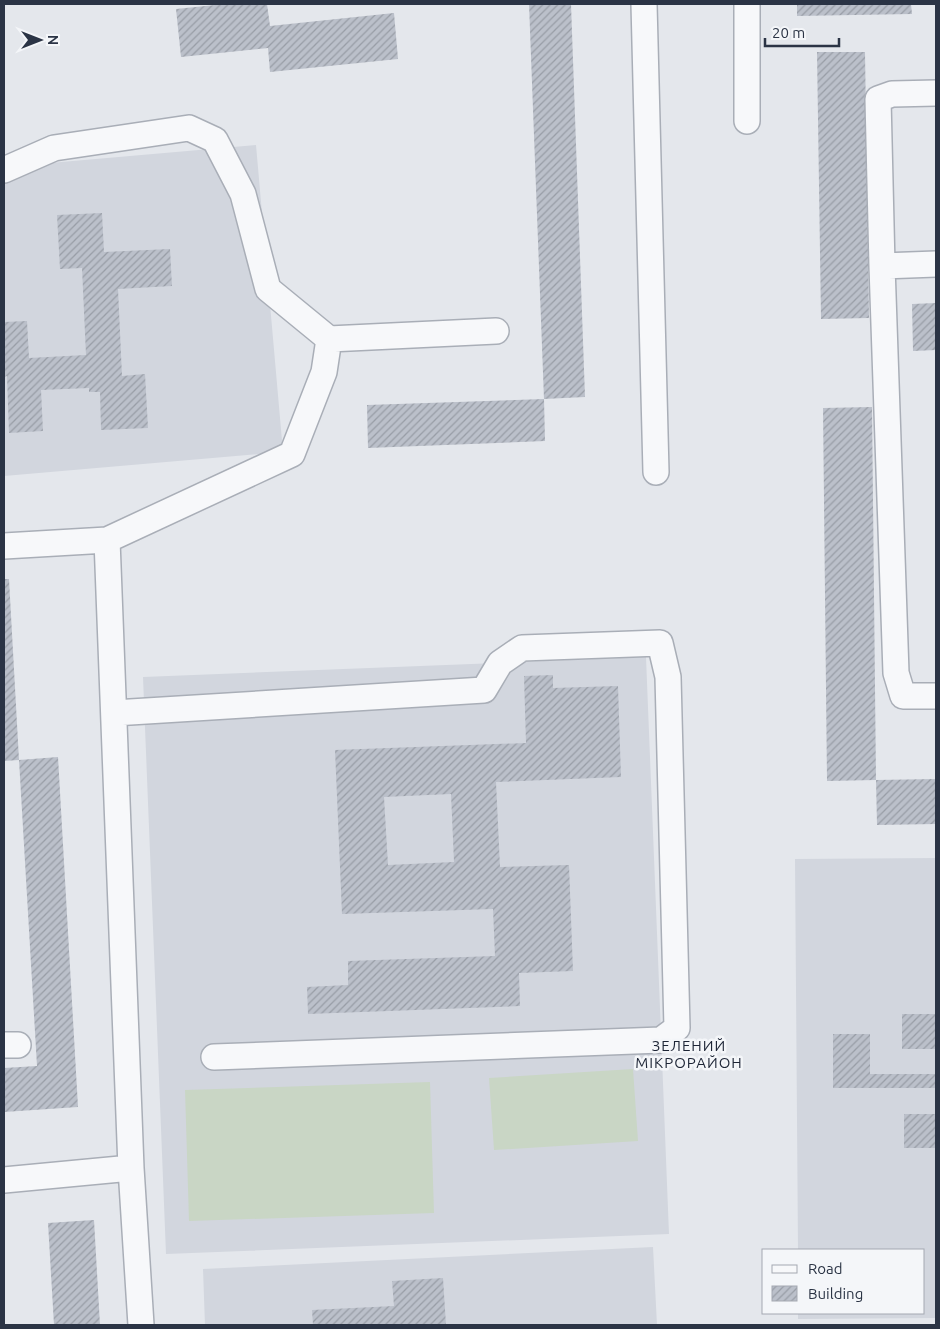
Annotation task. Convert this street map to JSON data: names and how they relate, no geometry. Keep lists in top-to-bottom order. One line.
{"districts":["ЗЕЛЕНИЙ МІКРОРАЙОН"],"legend":["Road","Building"],"scale_bar":"20 m","north":"right"}
